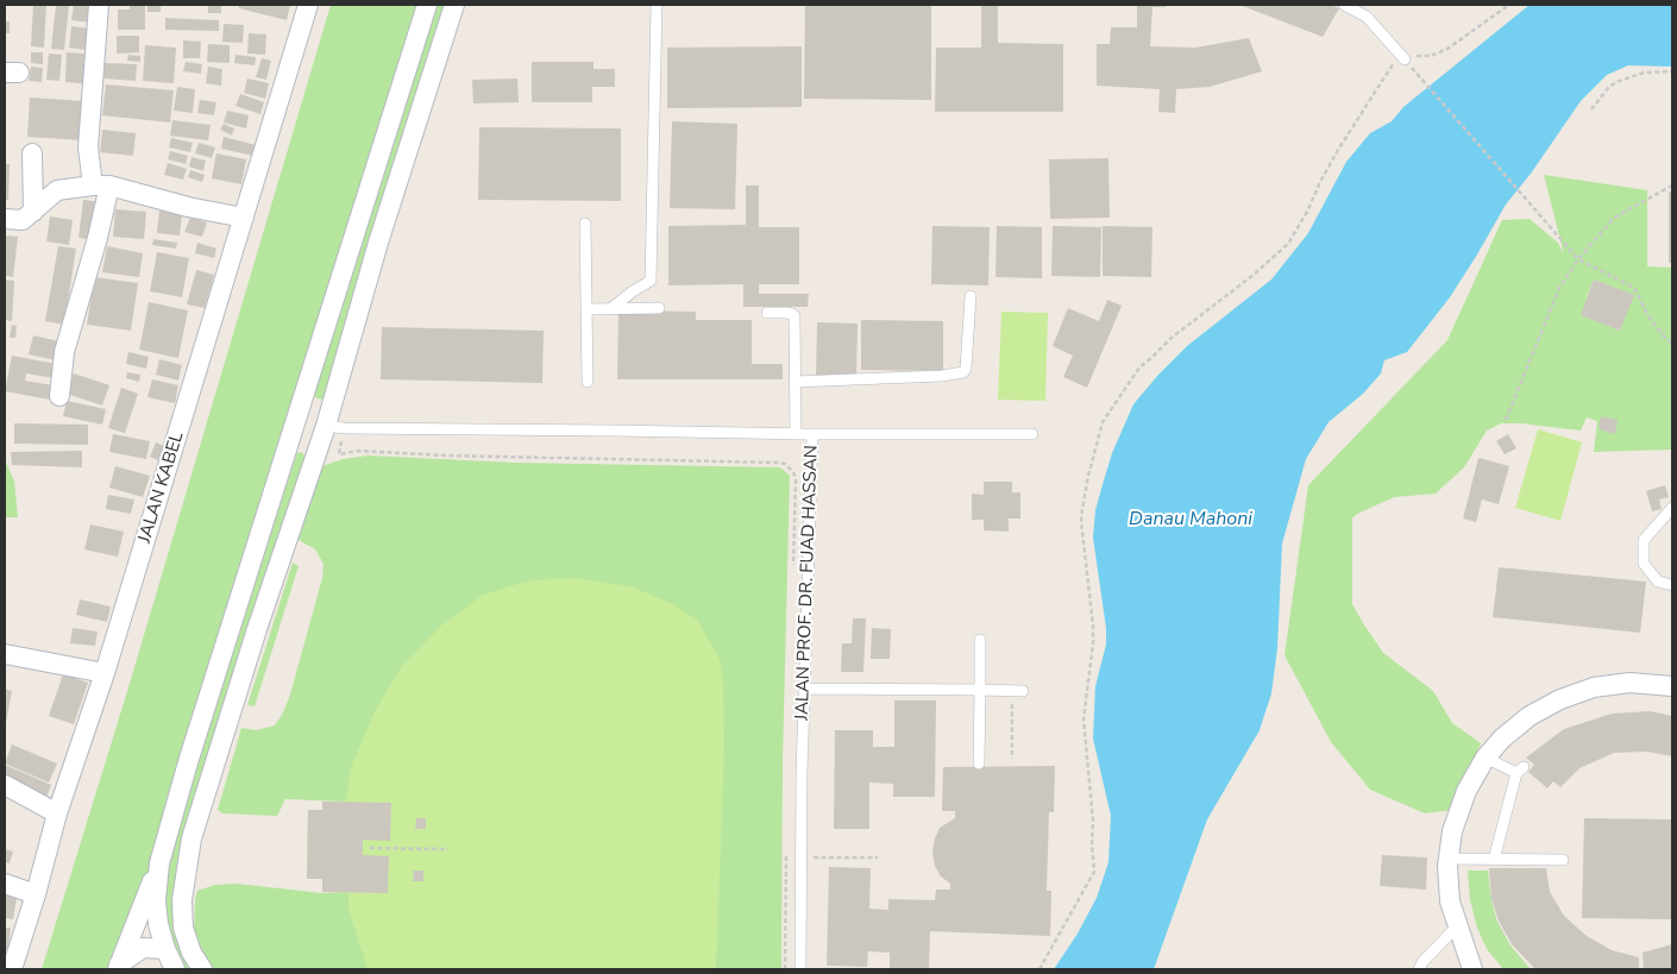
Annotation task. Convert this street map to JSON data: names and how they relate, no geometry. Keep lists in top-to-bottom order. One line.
{"streets":{"street":["JALAN KABEL"],"lane":["JALAN PROF. DR. FUAD HASSAN"]},"water":["Danau Mahoni"]}
